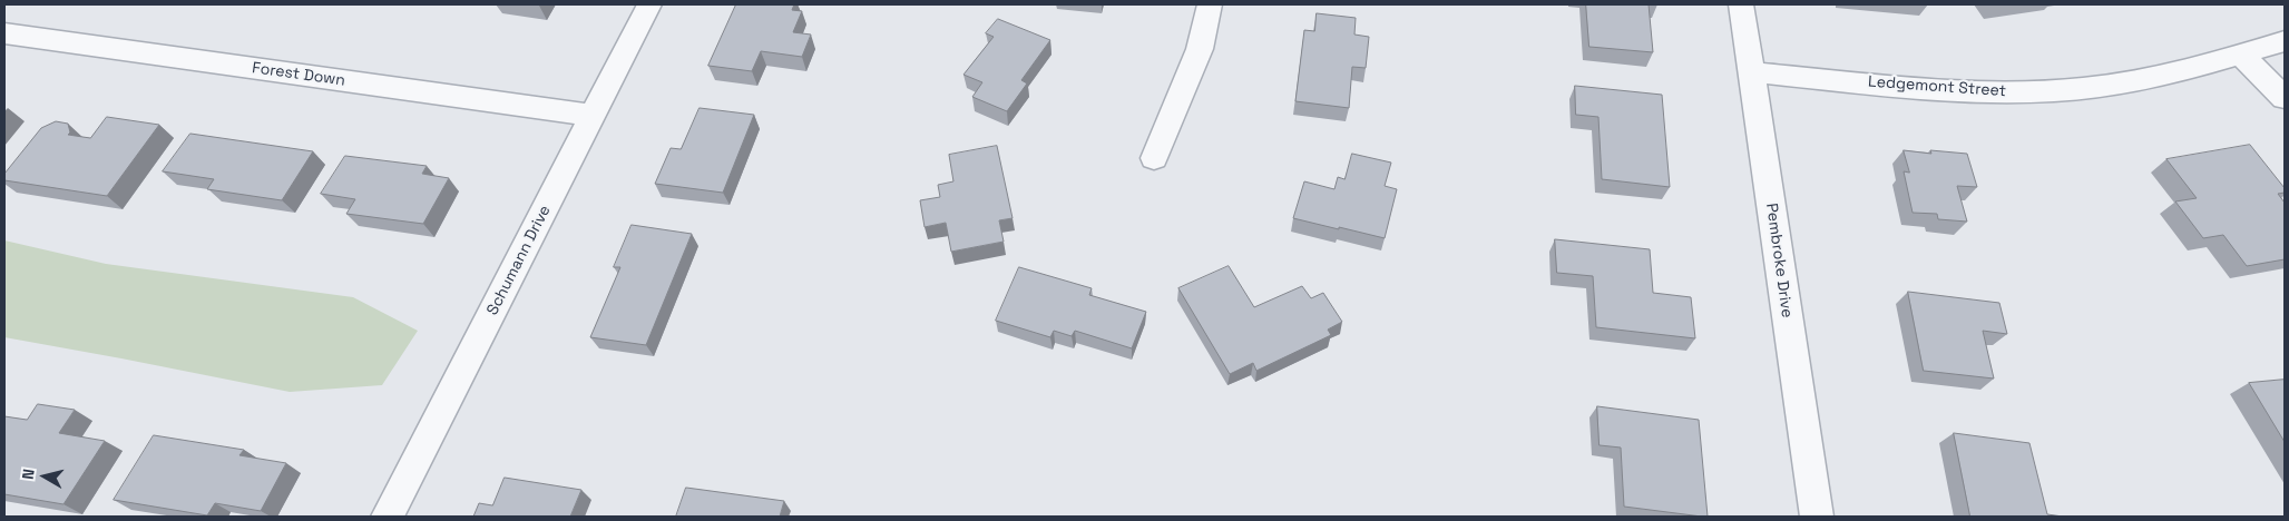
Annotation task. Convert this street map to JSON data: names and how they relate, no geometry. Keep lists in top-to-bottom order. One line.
{"streets":{"street":["Forest Down","Ledgemont Street","Schumann Drive","Pembroke Drive"]},"crossings":[["Forest Down","Schumann Drive"],["Ledgemont Street","Pembroke Drive"]],"north":"left"}
